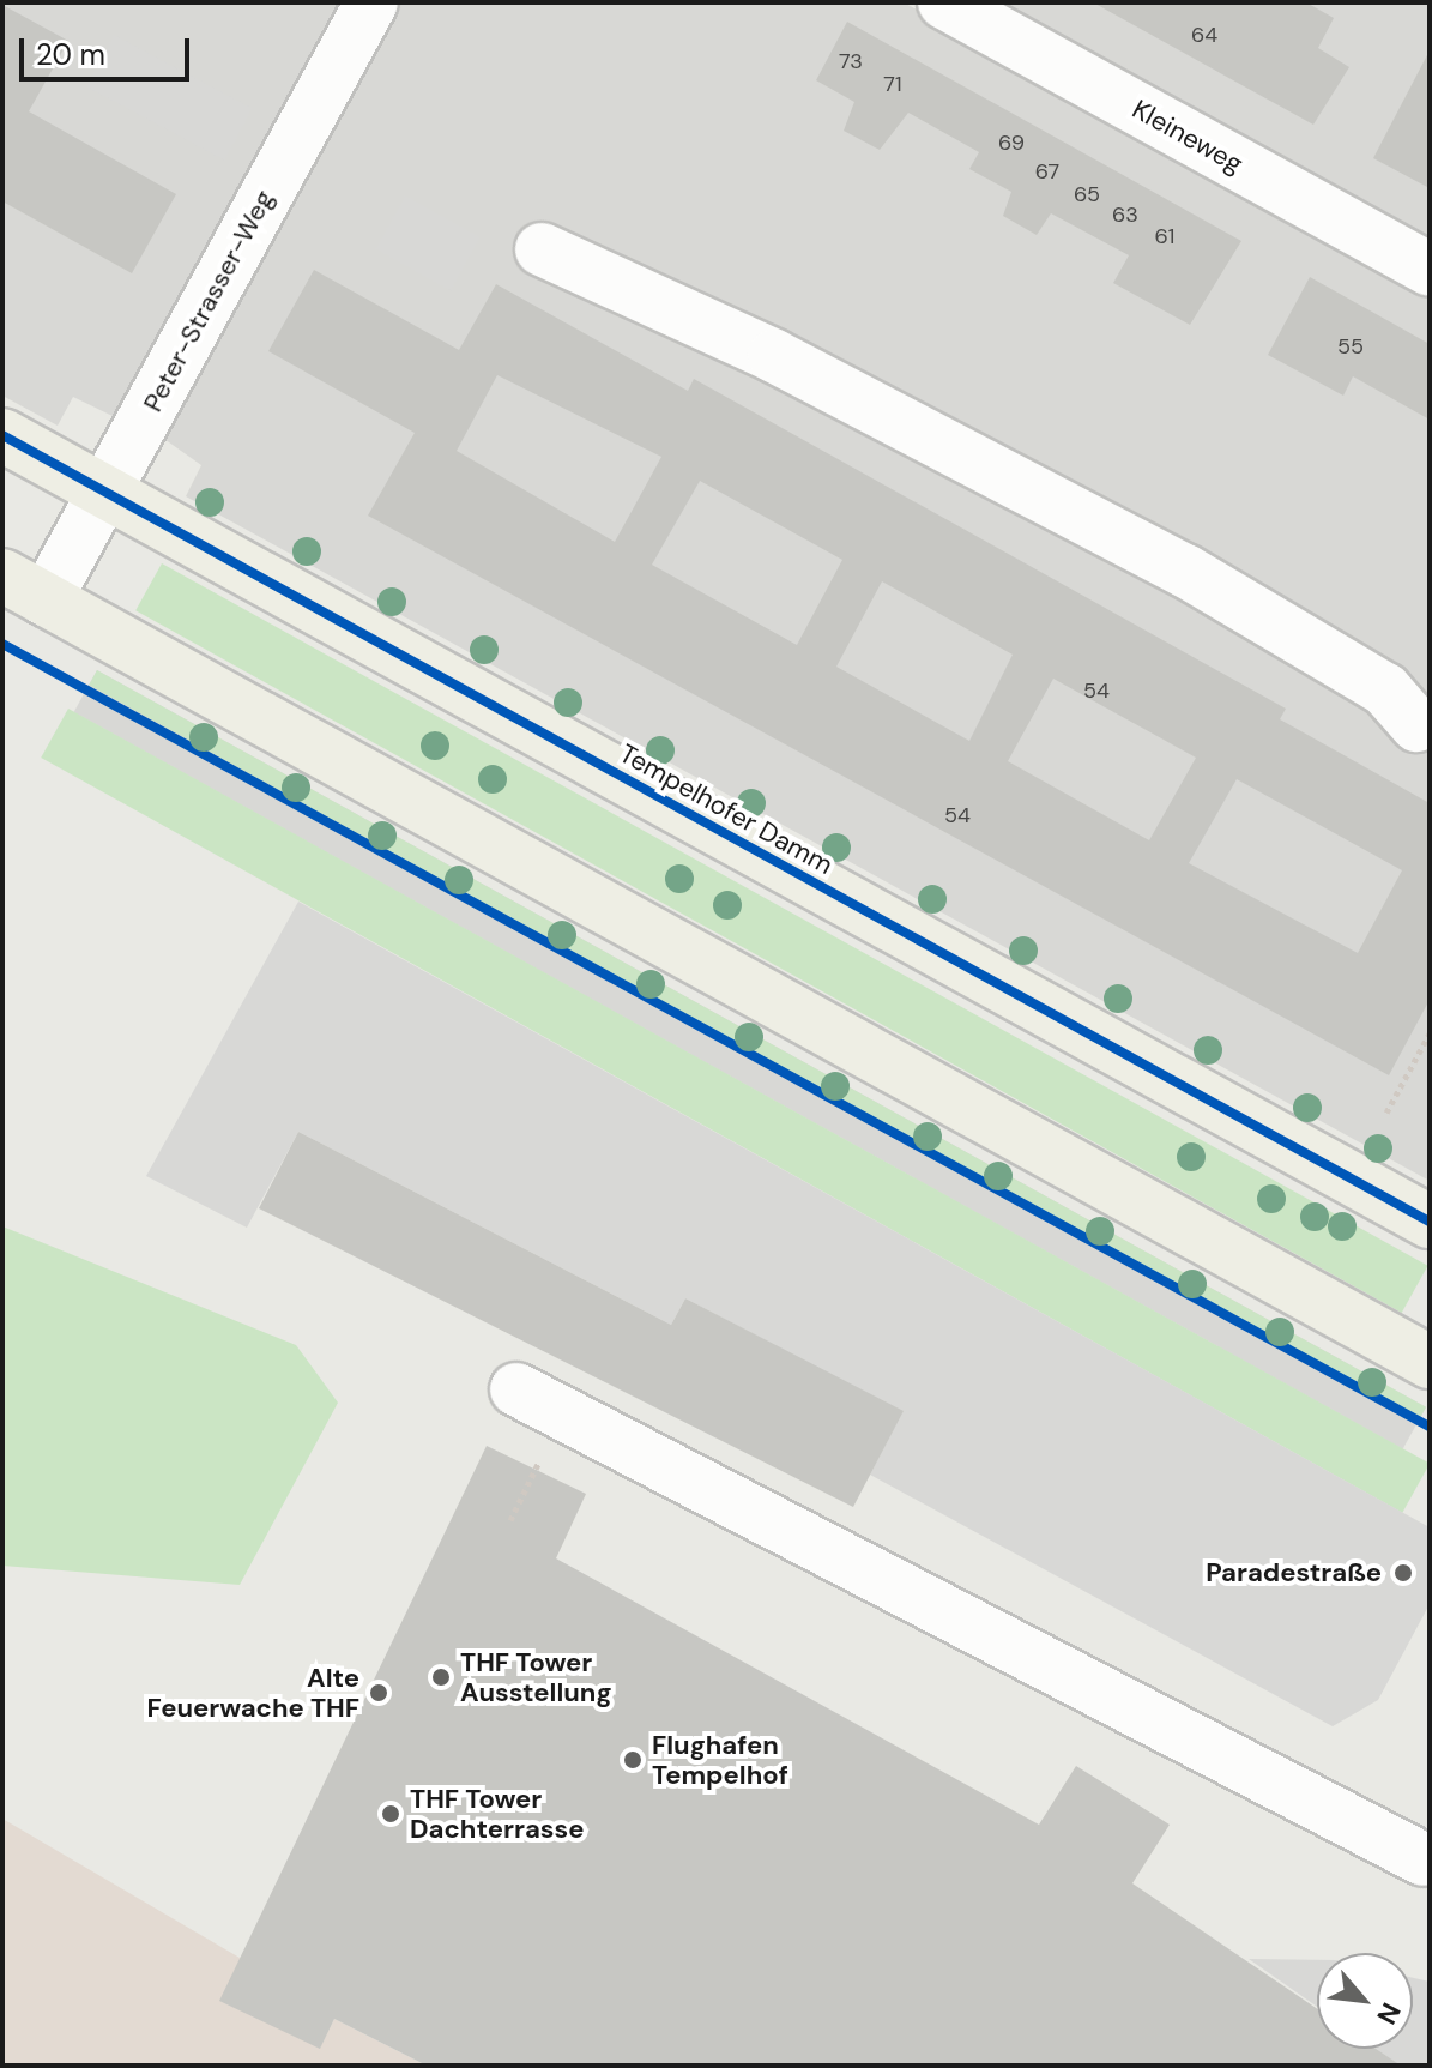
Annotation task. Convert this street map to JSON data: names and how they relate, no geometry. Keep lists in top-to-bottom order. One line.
{"streets":{"main road":["Tempelhofer Damm"],"street":["Kleineweg","Peter-Strasser-Weg"]},"crossings":[["Peter-Strasser-Weg","Tempelhofer Damm"]],"places":["Paradestraße","THF Tower Ausstellung","Alte Feuerwache THF","Flughafen Tempelhof","THF Tower Dachterrasse"],"house_numbers":["64","73","71","69","67","65","63","61","55","54","54"],"scale_bar":"20 m","north":"bottom right"}
